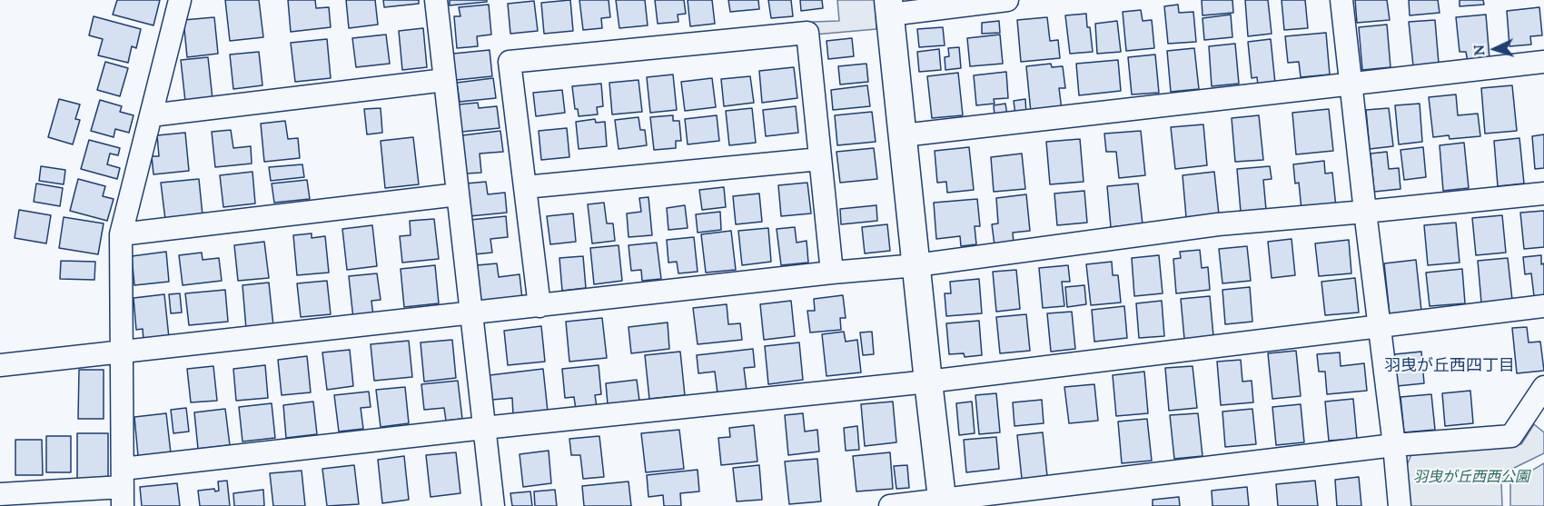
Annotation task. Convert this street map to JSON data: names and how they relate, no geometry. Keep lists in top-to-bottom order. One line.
{"districts":["羽曳が丘西四丁目"],"parks":["羽曳が丘西西公園"],"north":"left"}
